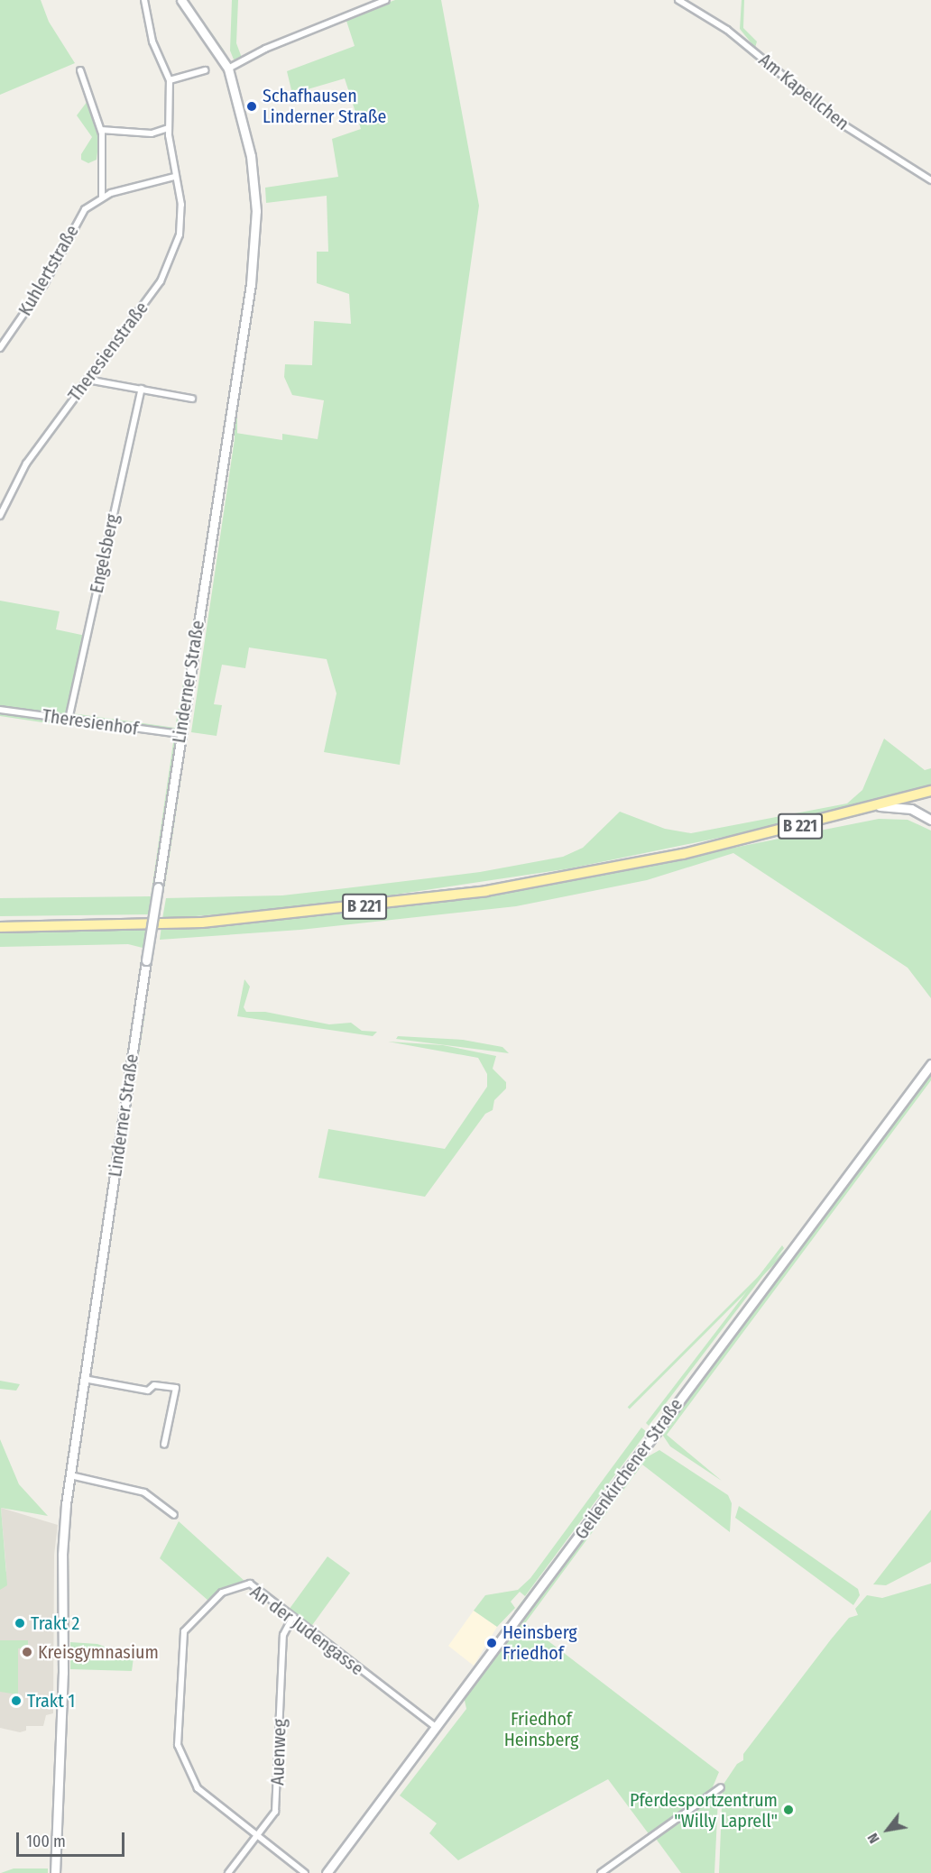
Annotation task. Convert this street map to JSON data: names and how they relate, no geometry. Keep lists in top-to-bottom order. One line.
{"streets":{"main road":["Linderner Straße","B 221","Geilenkirchener Straße"],"street":["Am Kapellchen","Kuhlertstraße","Theresienstraße","Engelsberg","Theresienhof","An der Judengasse","Auenweg"]},"crossings":[["Kuhlertstraße","Theresienstraße"],["Engelsberg","Theresienhof"],["Linderner Straße","Theresienhof"],["Geilenkirchener Straße","An der Judengasse"],["An der Judengasse","Auenweg"]],"parks":["Friedhof Heinsberg"],"places":["Schafhausen Linderner Straße","Trakt 2","Heinsberg Friedhof","Kreisgymnasium","Trakt 1","Pferdesportzentrum \"Willy Laprell\""],"scale_bar":"100 m","north":"bottom left"}
